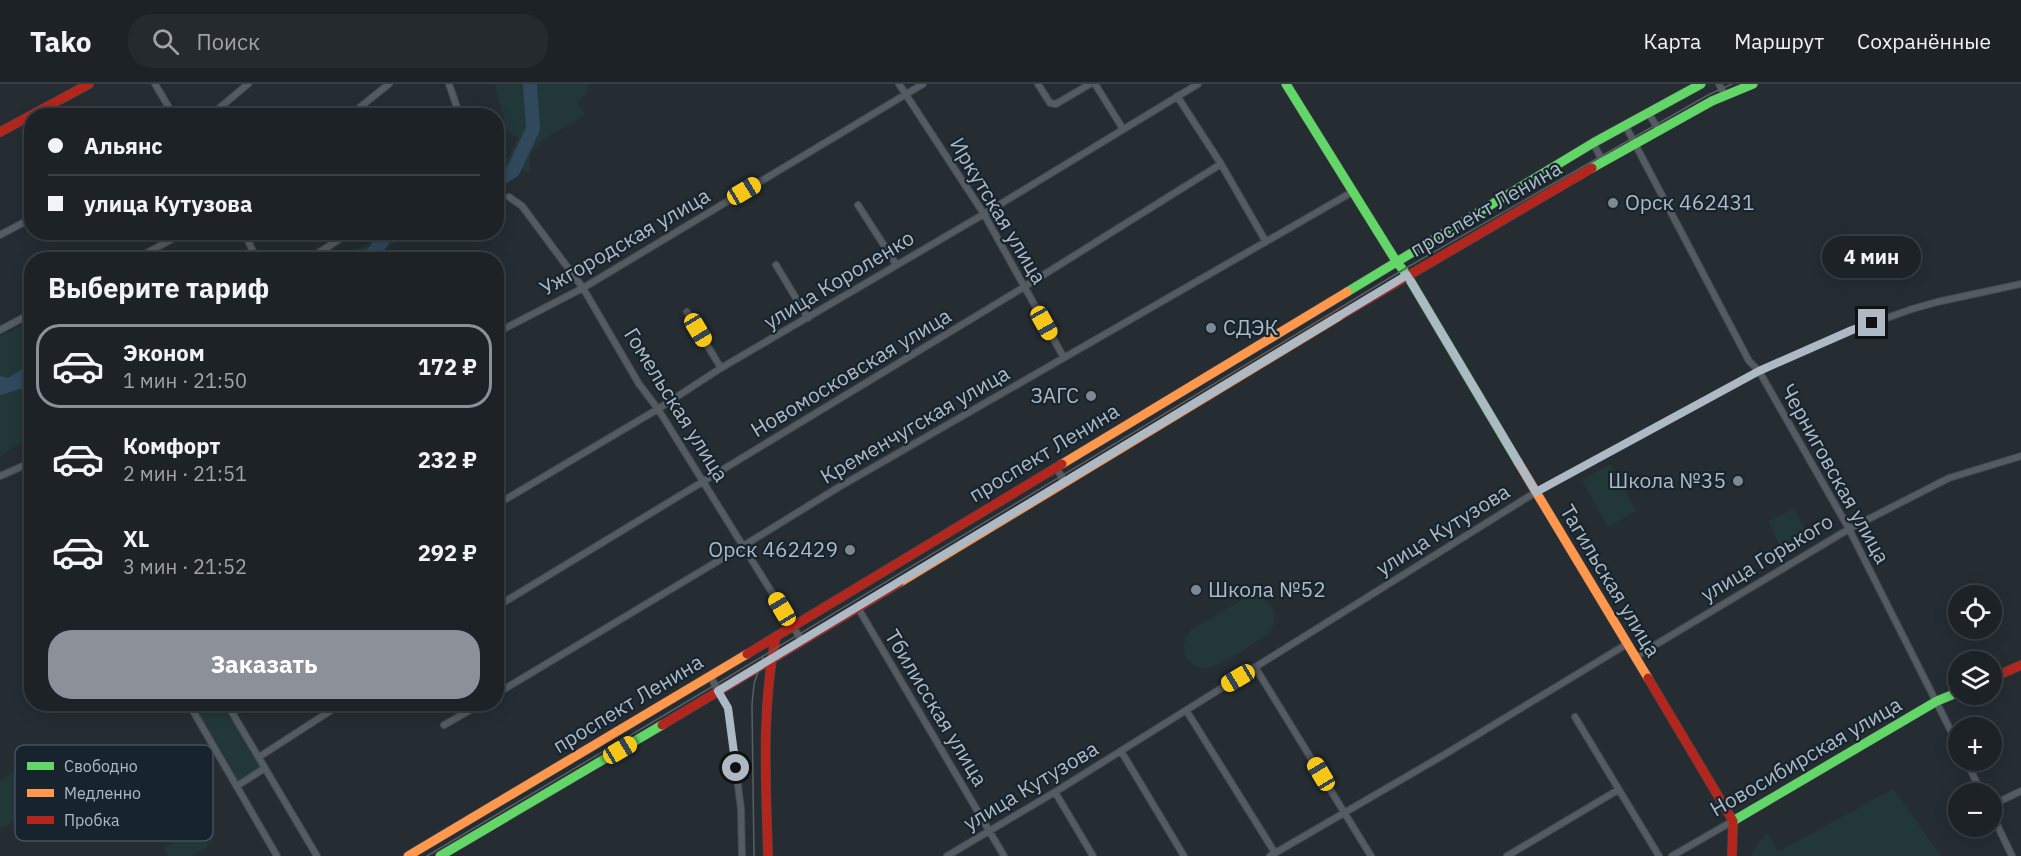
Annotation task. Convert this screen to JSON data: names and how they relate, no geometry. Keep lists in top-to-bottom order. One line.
{"streets":{"main road":["проспект Ленина","Тагильская улица","Новосибирская улица"],"street":["Иркутская улица","Ужгородская улица","улица Короленко","Новомосковская улица","Гомельская улица","Кременчугская улица","Черниговская улица","улица Кутузова","улица Горького","Тбилисская улица"]},"crossings":[["проспект Ленина","Гомельская улица"],["проспект Ленина","Черниговская улица"],["проспект Ленина","Тагильская улица"],["проспект Ленина","Тбилисская улица"],["Иркутская улица","Ужгородская улица"],["Иркутская улица","улица Короленко"],["Иркутская улица","Новомосковская улица"],["Иркутская улица","Кременчугская улица"],["Ужгородская улица","Гомельская улица"],["улица Короленко","Гомельская улица"],["Новомосковская улица","Гомельская улица"],["Гомельская улица","Кременчугская улица"],["Кременчугская улица","Тагильская улица"],["Черниговская улица","улица Кутузова"],["Черниговская улица","улица Горького"],["Черниговская улица","Новосибирская улица"],["улица Кутузова","Тагильская улица"],["улица Кутузова","Тбилисская улица"],["улица Горького","Тагильская улица"],["Тагильская улица","Новосибирская улица"]],"places":["Орск 462431","СДЭК","ЗАГС","Школа №35","Орск 462429","Школа №52"],"legend":["Свободно","Медленно","Пробка"],"page":{"header":"Tako","search":"Поиск","nav":["Карта","Маршрут","Сохранённые"],"banner":["Альянс","улица Кутузова"],"bubble":"4 мин","heading":"Выберите тариф","list":[{"name":"Эконом","note":"1 мин · 21:50","value":"172 ₽"},{"name":"Комфорт","note":"2 мин · 21:51","value":"232 ₽"},{"name":"XL","note":"3 мин · 21:52","value":"292 ₽"}],"map_buttons":["+","−"],"buttons":"Заказать"}}
